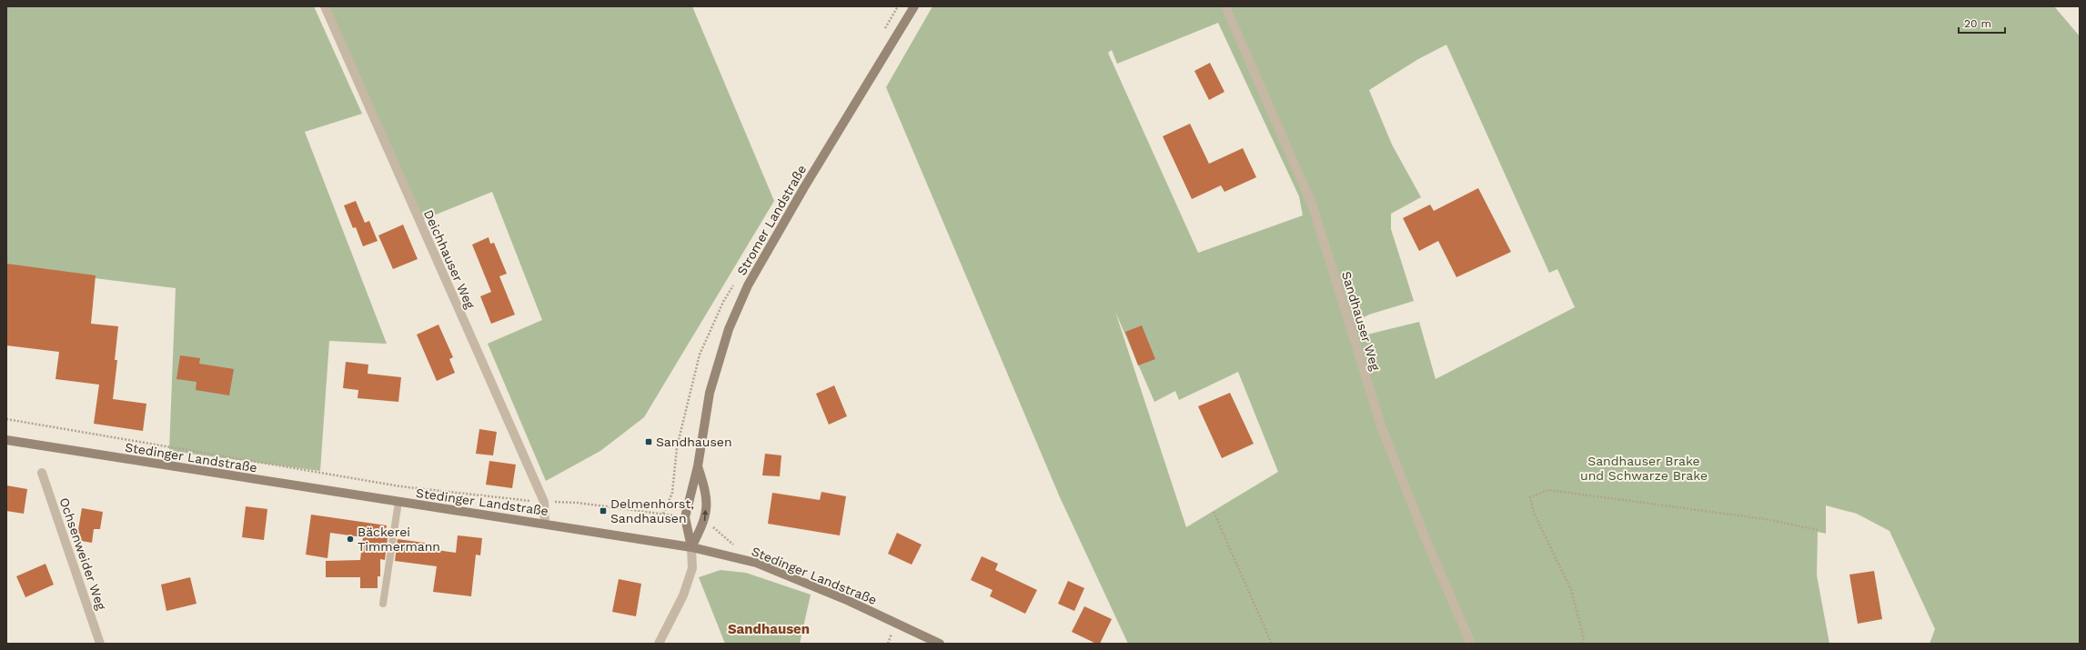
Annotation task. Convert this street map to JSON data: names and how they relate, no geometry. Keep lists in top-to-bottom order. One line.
{"streets":{"main road":["Stromer Landstraße","Stedinger Landstraße"],"street":["Deichhauser Weg","Sandhauser Weg","Ochsenweider Weg"]},"crossings":[["Stromer Landstraße","Stedinger Landstraße"],["Deichhauser Weg","Stedinger Landstraße"]],"districts":["Sandhausen"],"parks":["Sandhauser Brake und Schwarze Brake"],"places":{"transit":["Sandhausen","Delmenhorst, Sandhausen"],"other":["Bäckerei Timmermann"]},"scale_bar":"20 m"}
